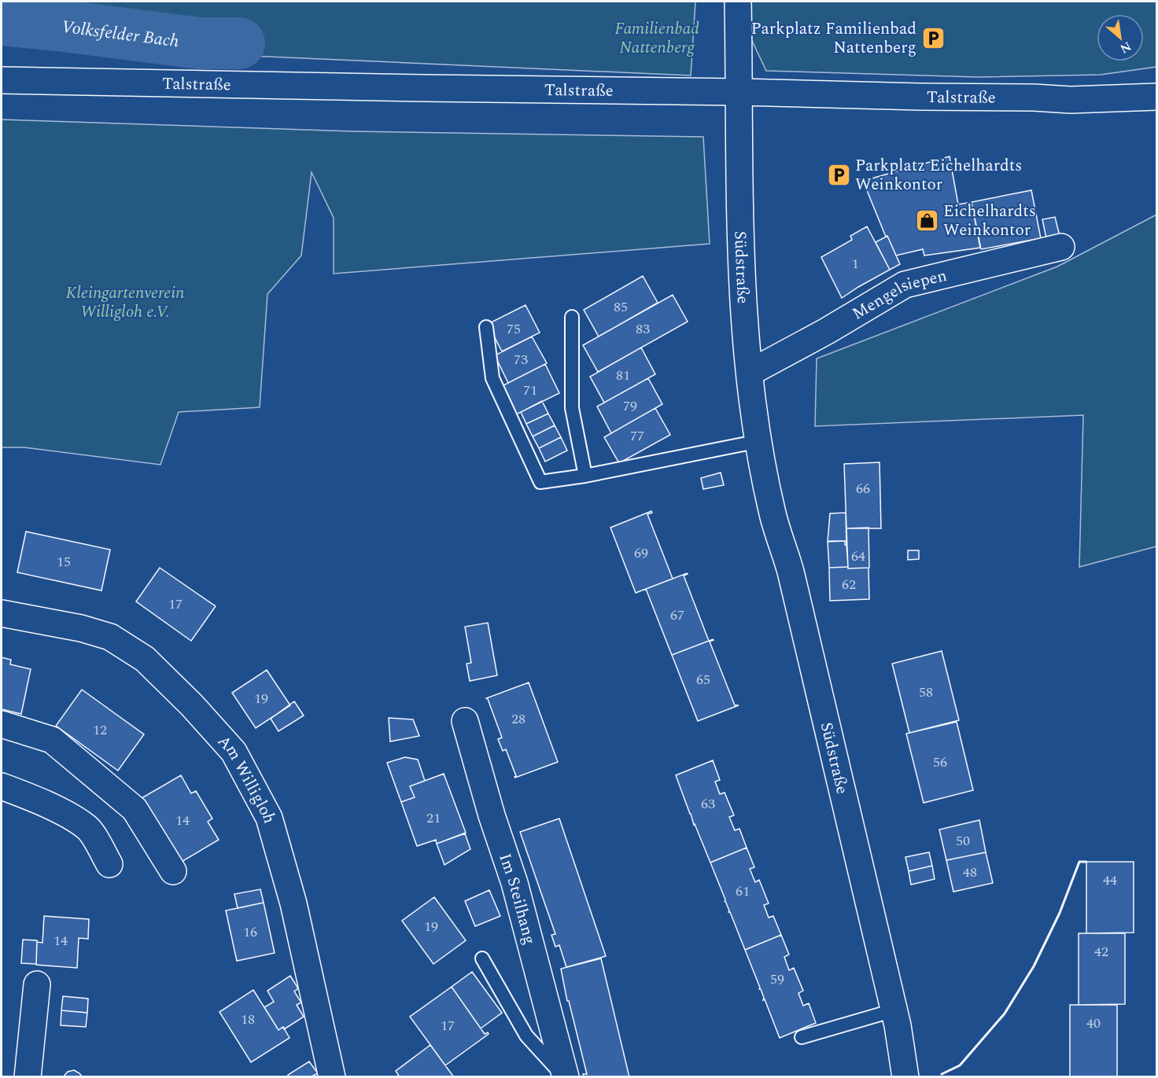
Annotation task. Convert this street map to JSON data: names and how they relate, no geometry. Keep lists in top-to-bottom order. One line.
{"streets":{"street":["Talstraße","Südstraße","Mengelsiepen","Am Willigloh","Im Steilhang"]},"crossings":[["Talstraße","Südstraße"],["Südstraße","Mengelsiepen"]],"water":["Volksfelder Bach"],"parks":["Familienbad Nattenberg","Kleingartenverein Willigloh e.V."],"places":{"parking":["Parkplatz Familienbad Nattenberg","Parkplatz Eichelhardts Weinkontor"],"shop":["Eichelhardts Weinkontor"]},"house_numbers":["1","85","75","83","73","81","71","79","77","66","69","64","15","62","17","67","65","58","19","28","12","56","63","21","14","50","48","44","61","19","16","14","42","59","18","40","17"],"north":"bottom right"}
